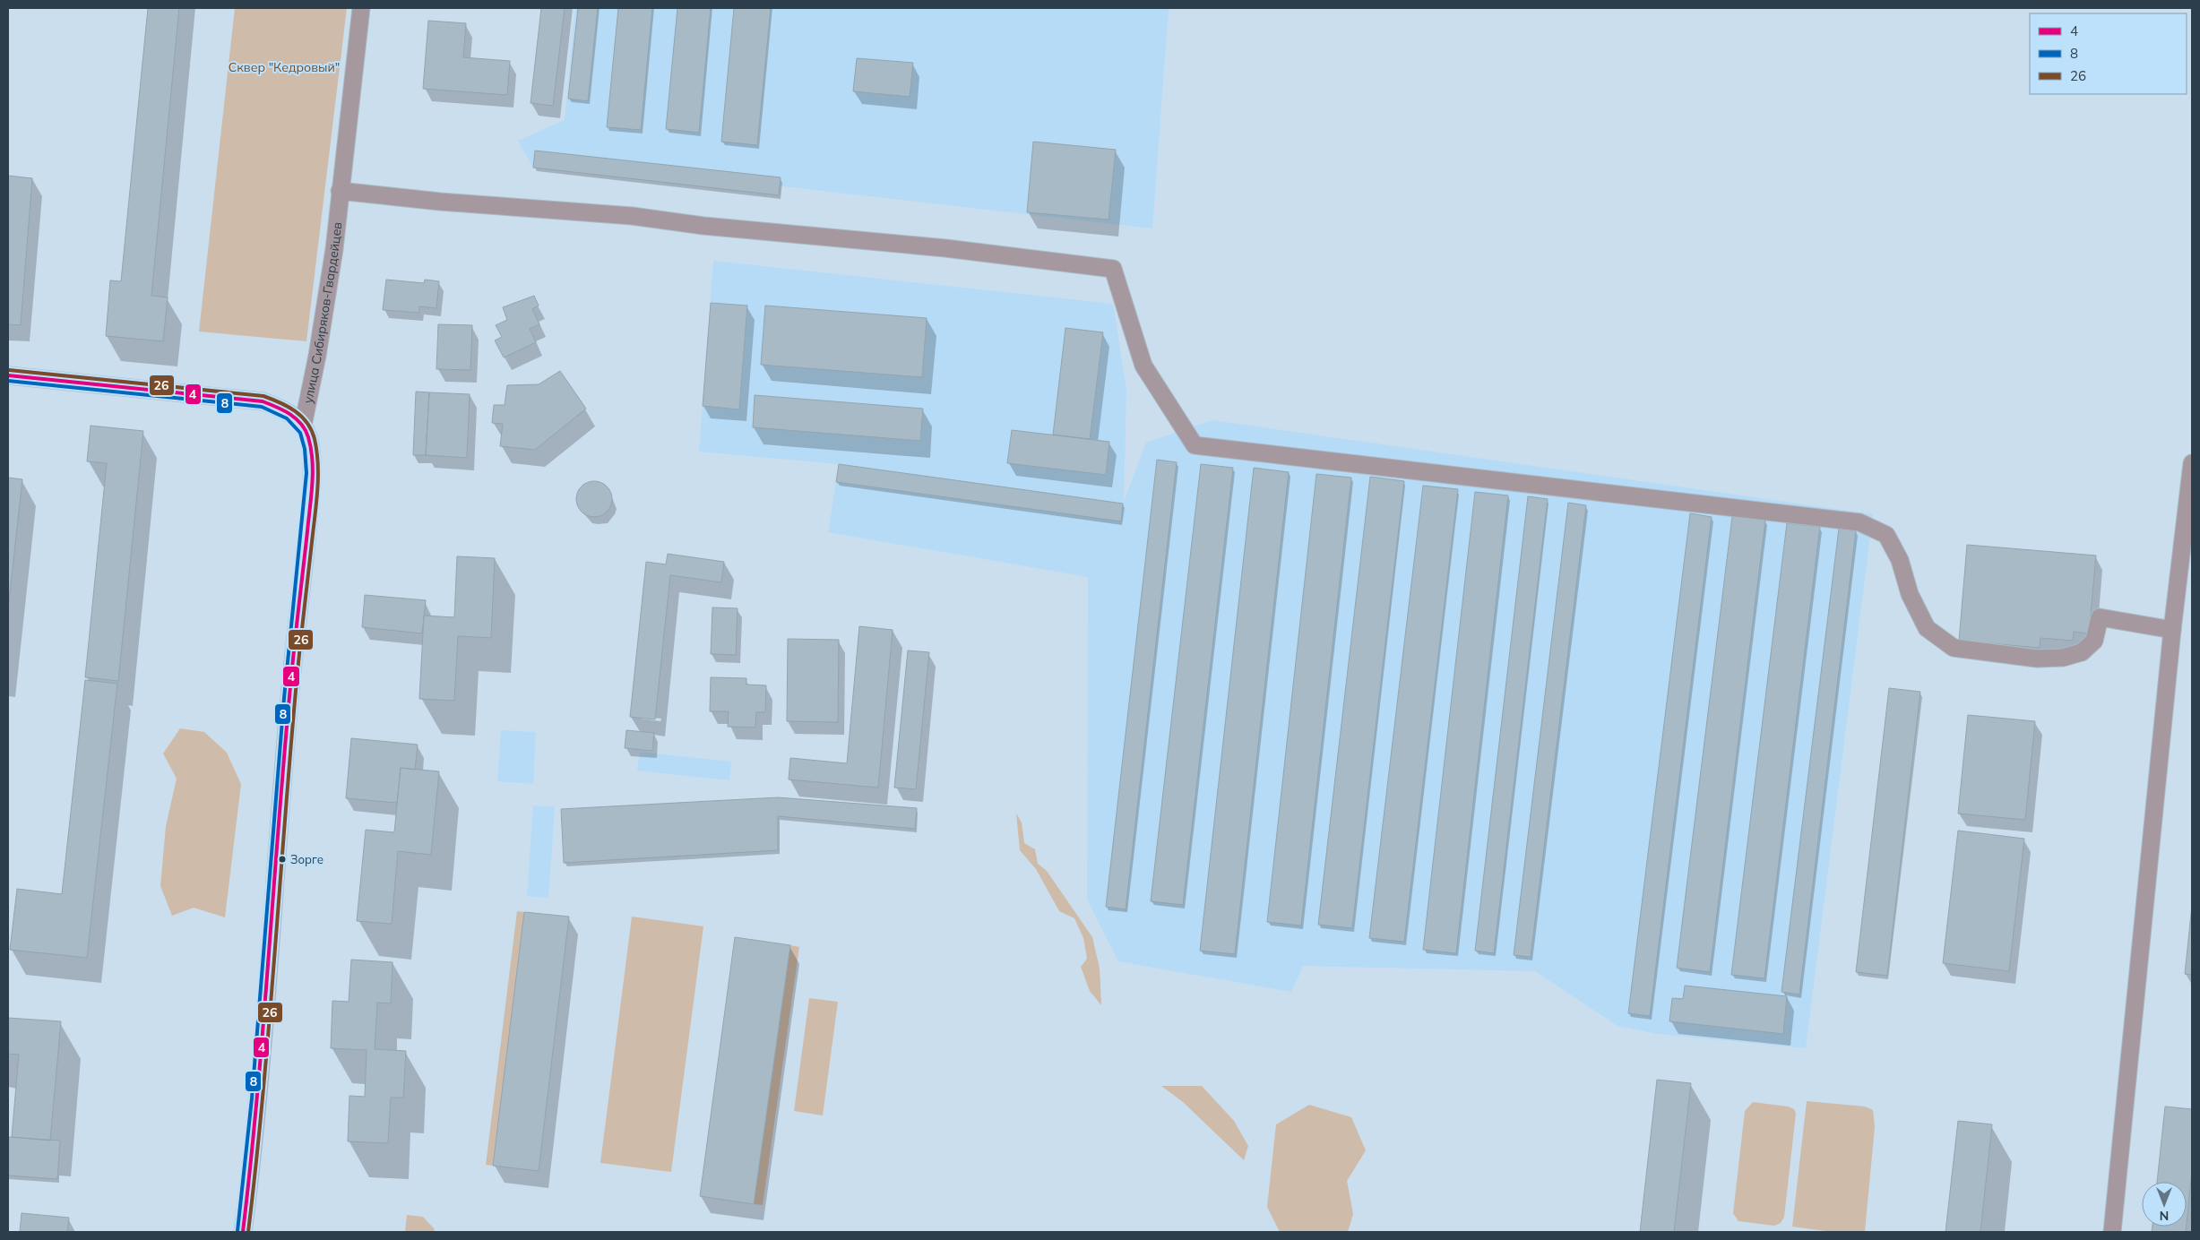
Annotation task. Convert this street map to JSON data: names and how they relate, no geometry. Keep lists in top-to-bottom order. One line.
{"streets":{"street":["улица Сибиряков-Гвардейцев"]},"parks":["Сквер \"Кедровый\""],"places":["Зорге"],"lines":["transit line 26","transit line 4","transit line 8"],"legend":["4","8","26"],"north":"bottom"}
